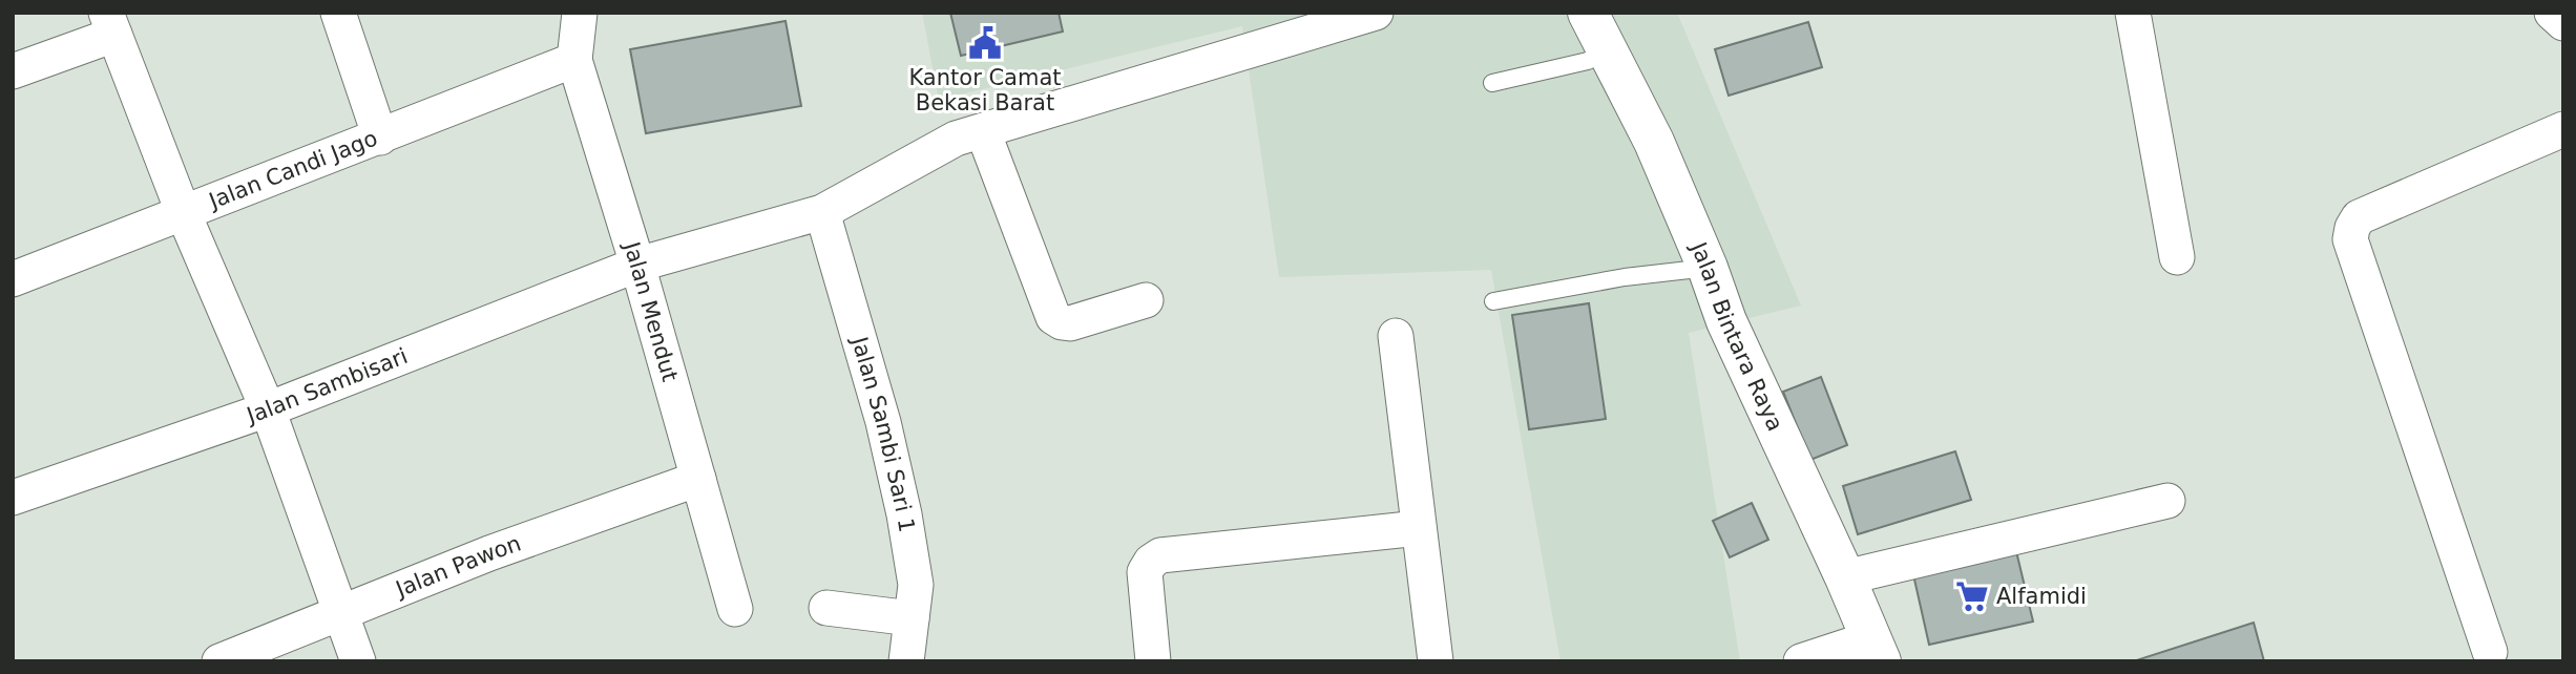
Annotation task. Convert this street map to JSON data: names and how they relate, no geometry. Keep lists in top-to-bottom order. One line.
{"streets":{"main road":["Jalan Bintara Raya"],"street":["Jalan Candi Jago","Jalan Mendut","Jalan Sambisari","Jalan Sambi Sari 1","Jalan Pawon"]},"crossings":[["Jalan Candi Jago","Jalan Mendut"],["Jalan Mendut","Jalan Sambisari"],["Jalan Mendut","Jalan Pawon"],["Jalan Sambisari","Jalan Sambi Sari 1"]],"places":{"public building":["Kantor Camat Bekasi Barat"],"supermarket":["Alfamidi"]}}
